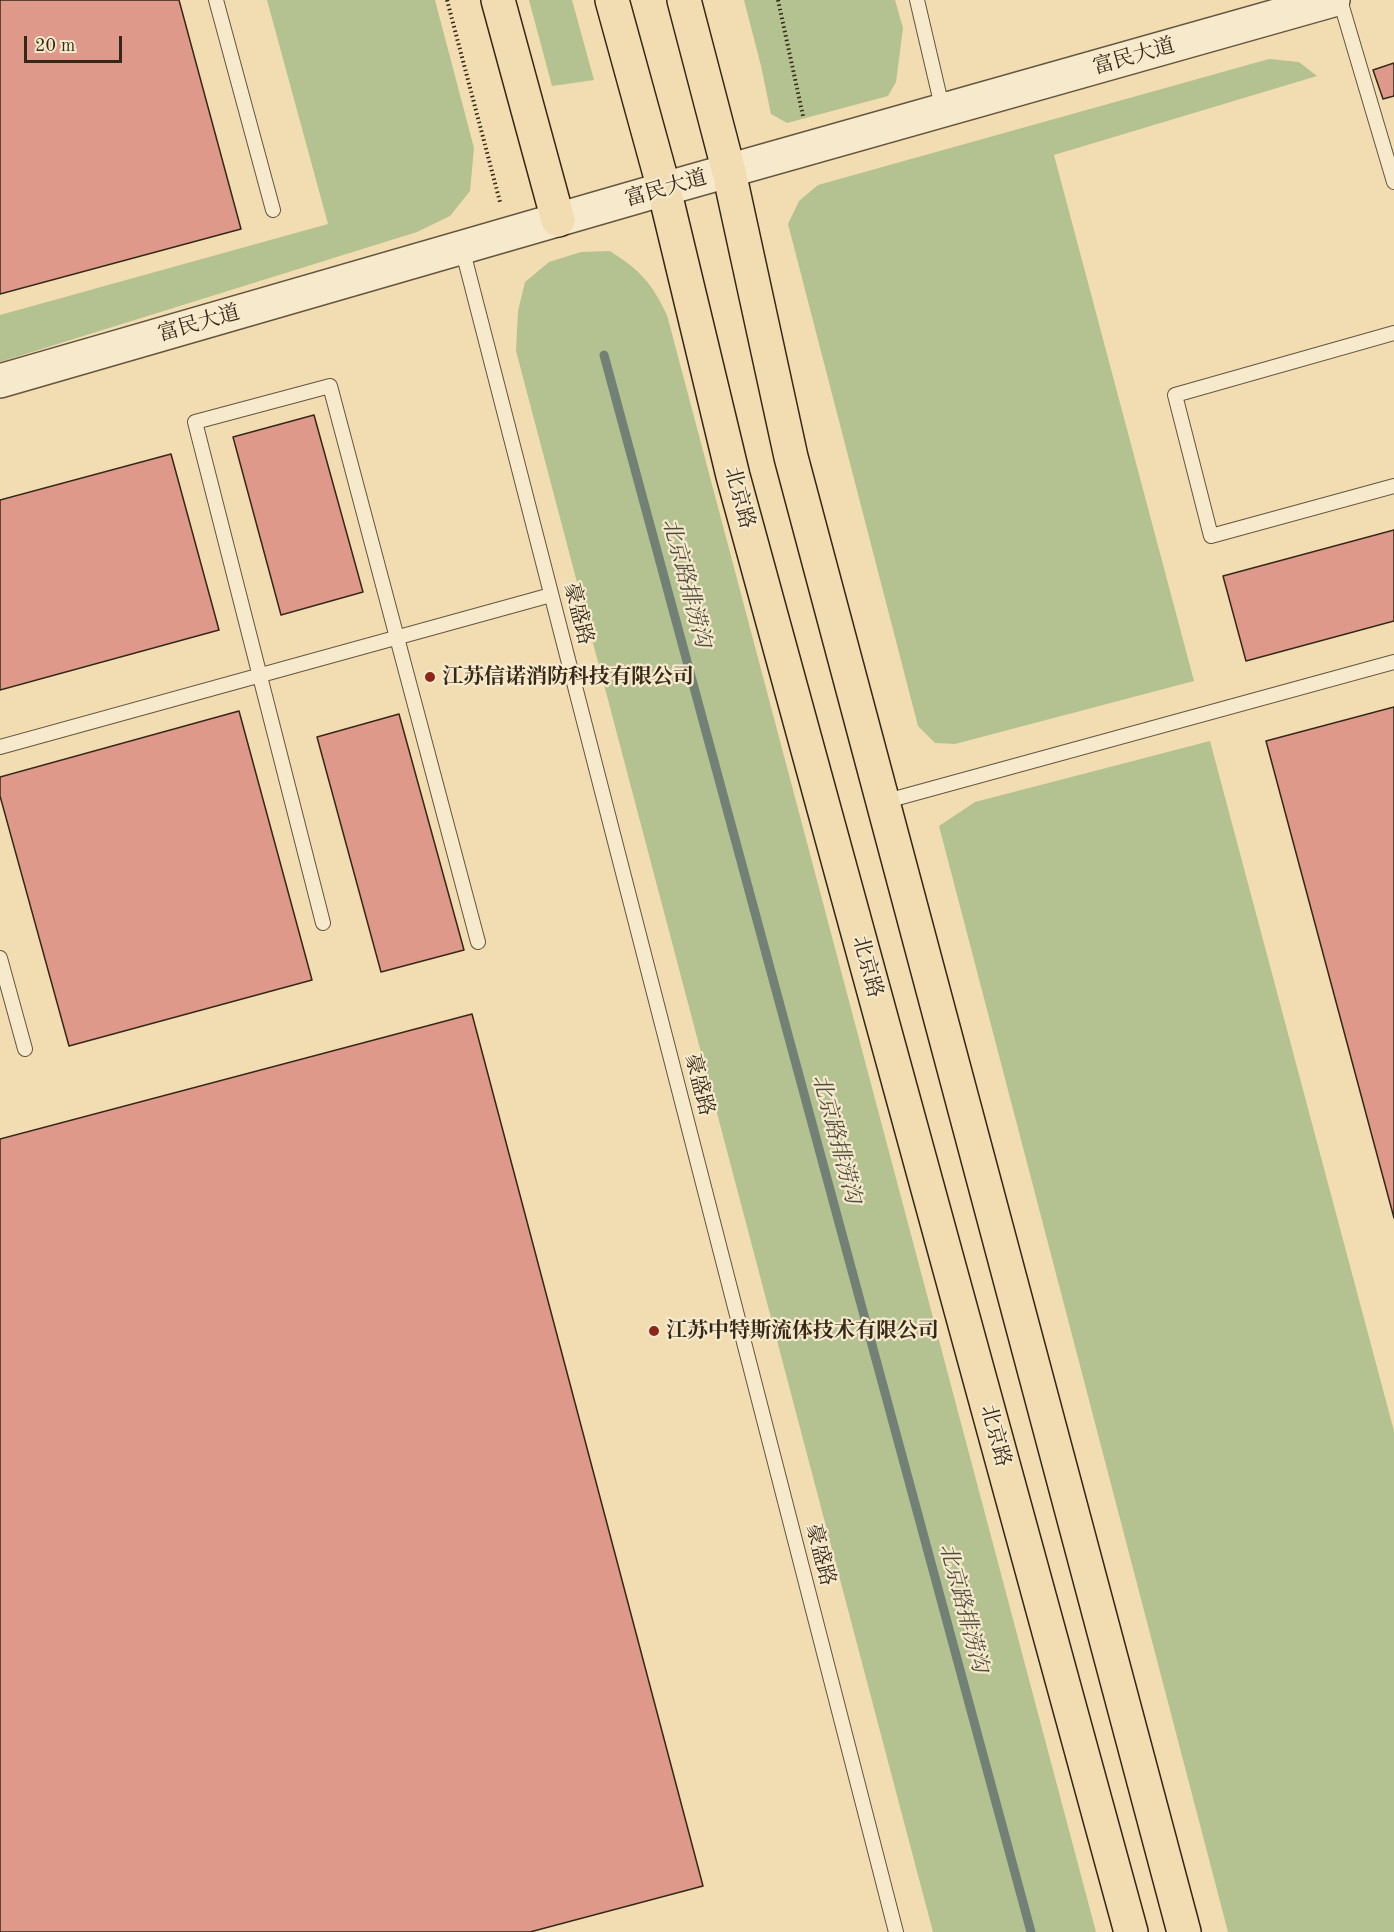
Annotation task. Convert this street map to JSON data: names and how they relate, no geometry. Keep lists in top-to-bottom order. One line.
{"streets":{"main road":["北京路"],"street":["富民大道"],"lane":["豪盛路"]},"crossings":[["富民大道","北京路"],["富民大道","豪盛路"]],"water":["北京路排涝沟"],"places":["江苏信诺消防科技有限公司","江苏中特斯流体技术有限公司"],"scale_bar":"20 m"}
